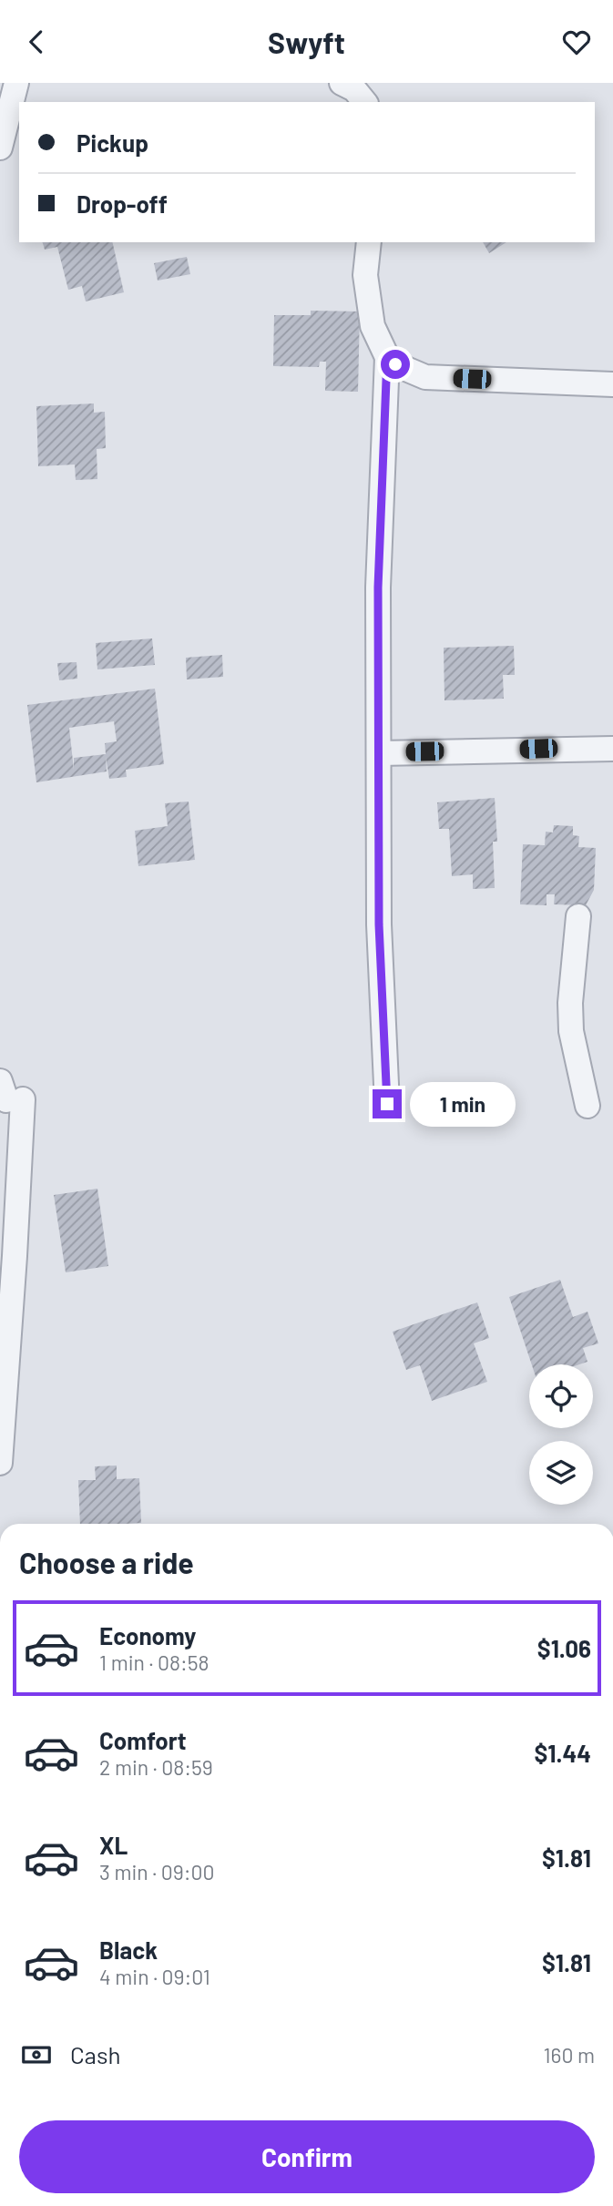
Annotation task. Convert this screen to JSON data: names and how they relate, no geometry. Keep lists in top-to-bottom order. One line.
{"page":{"header":"Swyft","banner":["Pickup","Drop-off"],"bubble":"1 min","heading":"Choose a ride","list":[{"name":"Economy","note":"1 min · 08:58","value":"$1.06"},{"name":"Comfort","note":"2 min · 08:59","value":"$1.44"},{"name":"XL","note":"3 min · 09:00","value":"$1.81"},{"name":"Black","note":"4 min · 09:01","value":"$1.81"}],"pay":["Cash","160 m"],"buttons":"Confirm"}}
